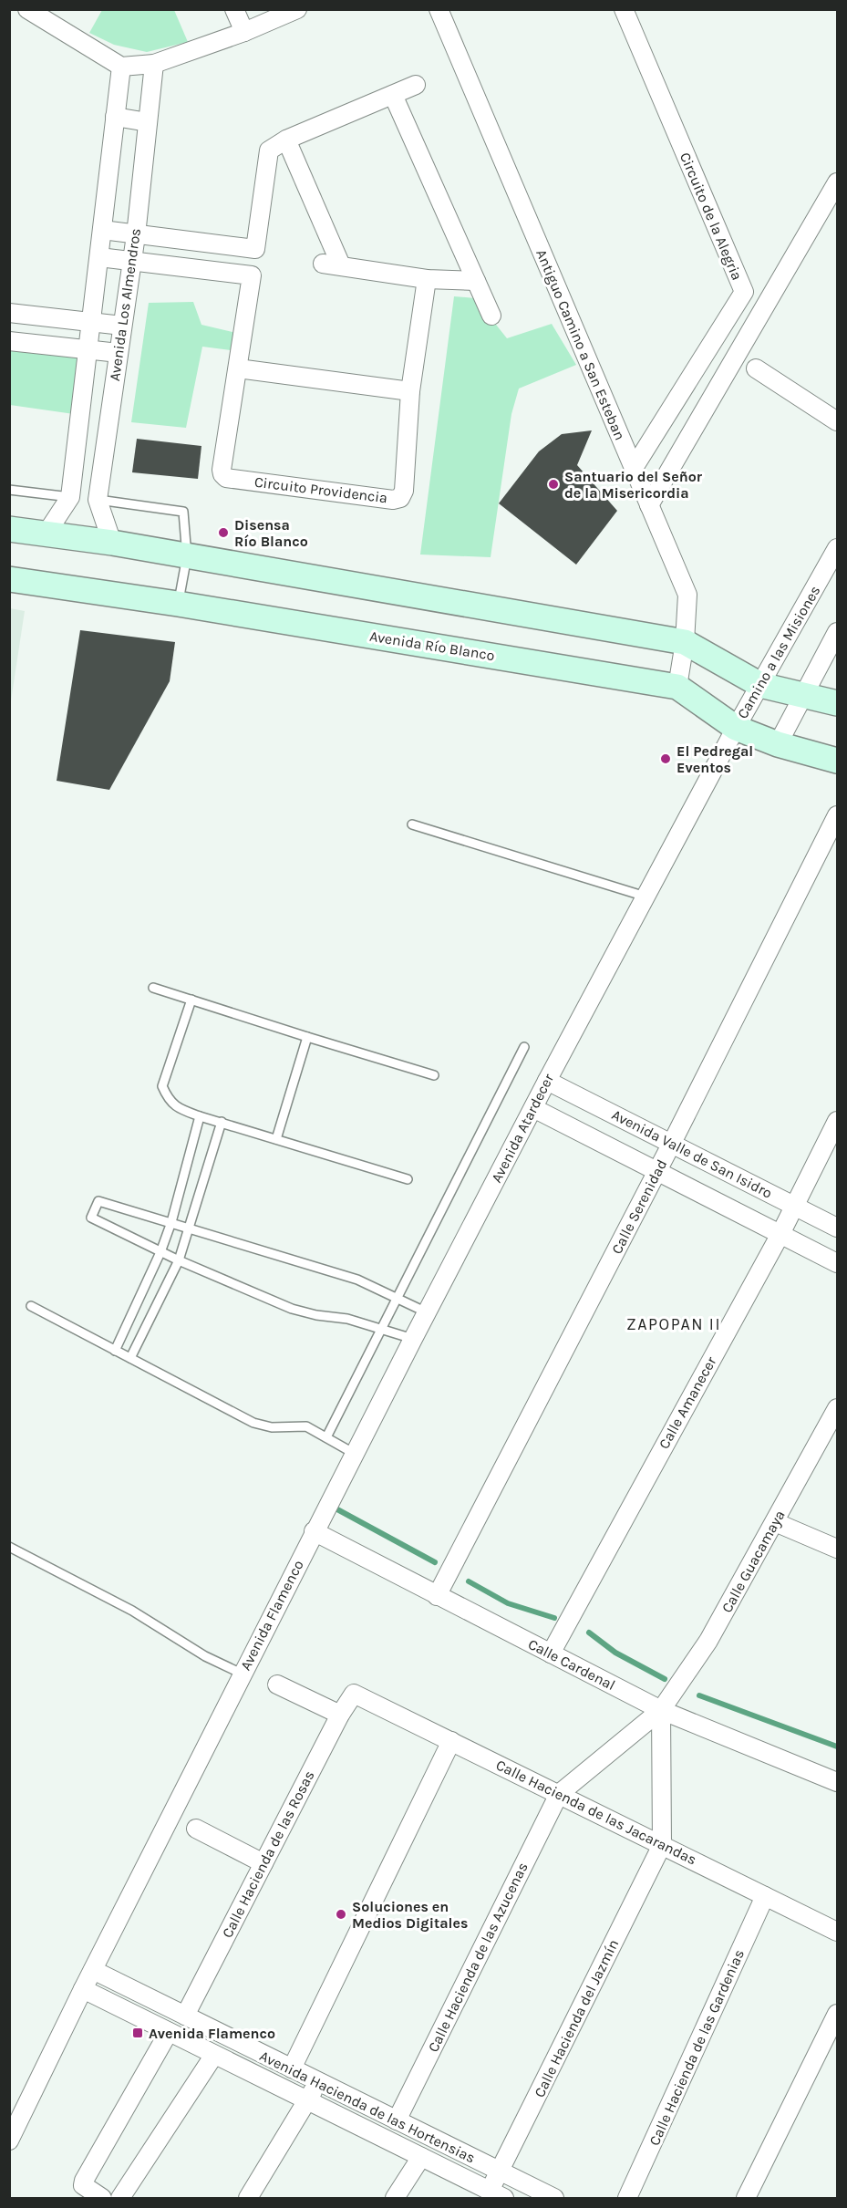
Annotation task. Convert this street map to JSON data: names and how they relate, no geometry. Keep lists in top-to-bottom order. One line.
{"streets":{"street":["Circuito de la Alegria","Avenida Los Almendros","Antiguo Camino a San Esteban","Circuito Providencia","Avenida Río Blanco","Camino a las Misiones","Avenida Atardecer","Avenida Valle de San Isidro","Calle Serenidad","Calle Amanecer","Calle Guacamaya","Avenida Flamenco","Calle Cardenal","Calle Hacienda de las Jacarandas","Calle Hacienda de las Rosas","Calle Hacienda de las Azucenas","Calle Hacienda del Jazmín","Calle Hacienda de las Gardenias","Avenida Hacienda de las Hortensias"]},"crossings":[["Circuito de la Alegria","Antiguo Camino a San Esteban"],["Avenida Los Almendros","Circuito Providencia"],["Antiguo Camino a San Esteban","Avenida Río Blanco"],["Avenida Río Blanco","Camino a las Misiones"],["Avenida Río Blanco","Avenida Atardecer"],["Camino a las Misiones","Avenida Atardecer"],["Avenida Atardecer","Avenida Valle de San Isidro"],["Avenida Atardecer","Avenida Flamenco"],["Avenida Atardecer","Calle Cardenal"],["Avenida Valle de San Isidro","Calle Serenidad"],["Avenida Valle de San Isidro","Calle Amanecer"],["Calle Serenidad","Calle Cardenal"],["Calle Amanecer","Calle Cardenal"],["Calle Guacamaya","Calle Cardenal"],["Calle Guacamaya","Calle Hacienda de las Jacarandas"],["Calle Guacamaya","Calle Hacienda de las Azucenas"],["Avenida Flamenco","Calle Cardenal"],["Avenida Flamenco","Avenida Hacienda de las Hortensias"],["Calle Hacienda de las Jacarandas","Calle Hacienda de las Rosas"],["Calle Hacienda de las Jacarandas","Calle Hacienda de las Azucenas"],["Calle Hacienda de las Jacarandas","Calle Hacienda del Jazmín"],["Calle Hacienda de las Jacarandas","Calle Hacienda de las Gardenias"],["Calle Hacienda de las Rosas","Avenida Hacienda de las Hortensias"],["Calle Hacienda de las Azucenas","Avenida Hacienda de las Hortensias"],["Calle Hacienda del Jazmín","Avenida Hacienda de las Hortensias"]],"districts":["ZAPOPAN II"],"places":{"other":["Santuario del Señor de la Misericordia","Disensa Río Blanco","El Pedregal Eventos","Soluciones en Medios Digitales"],"transit":["Avenida Flamenco"]}}
